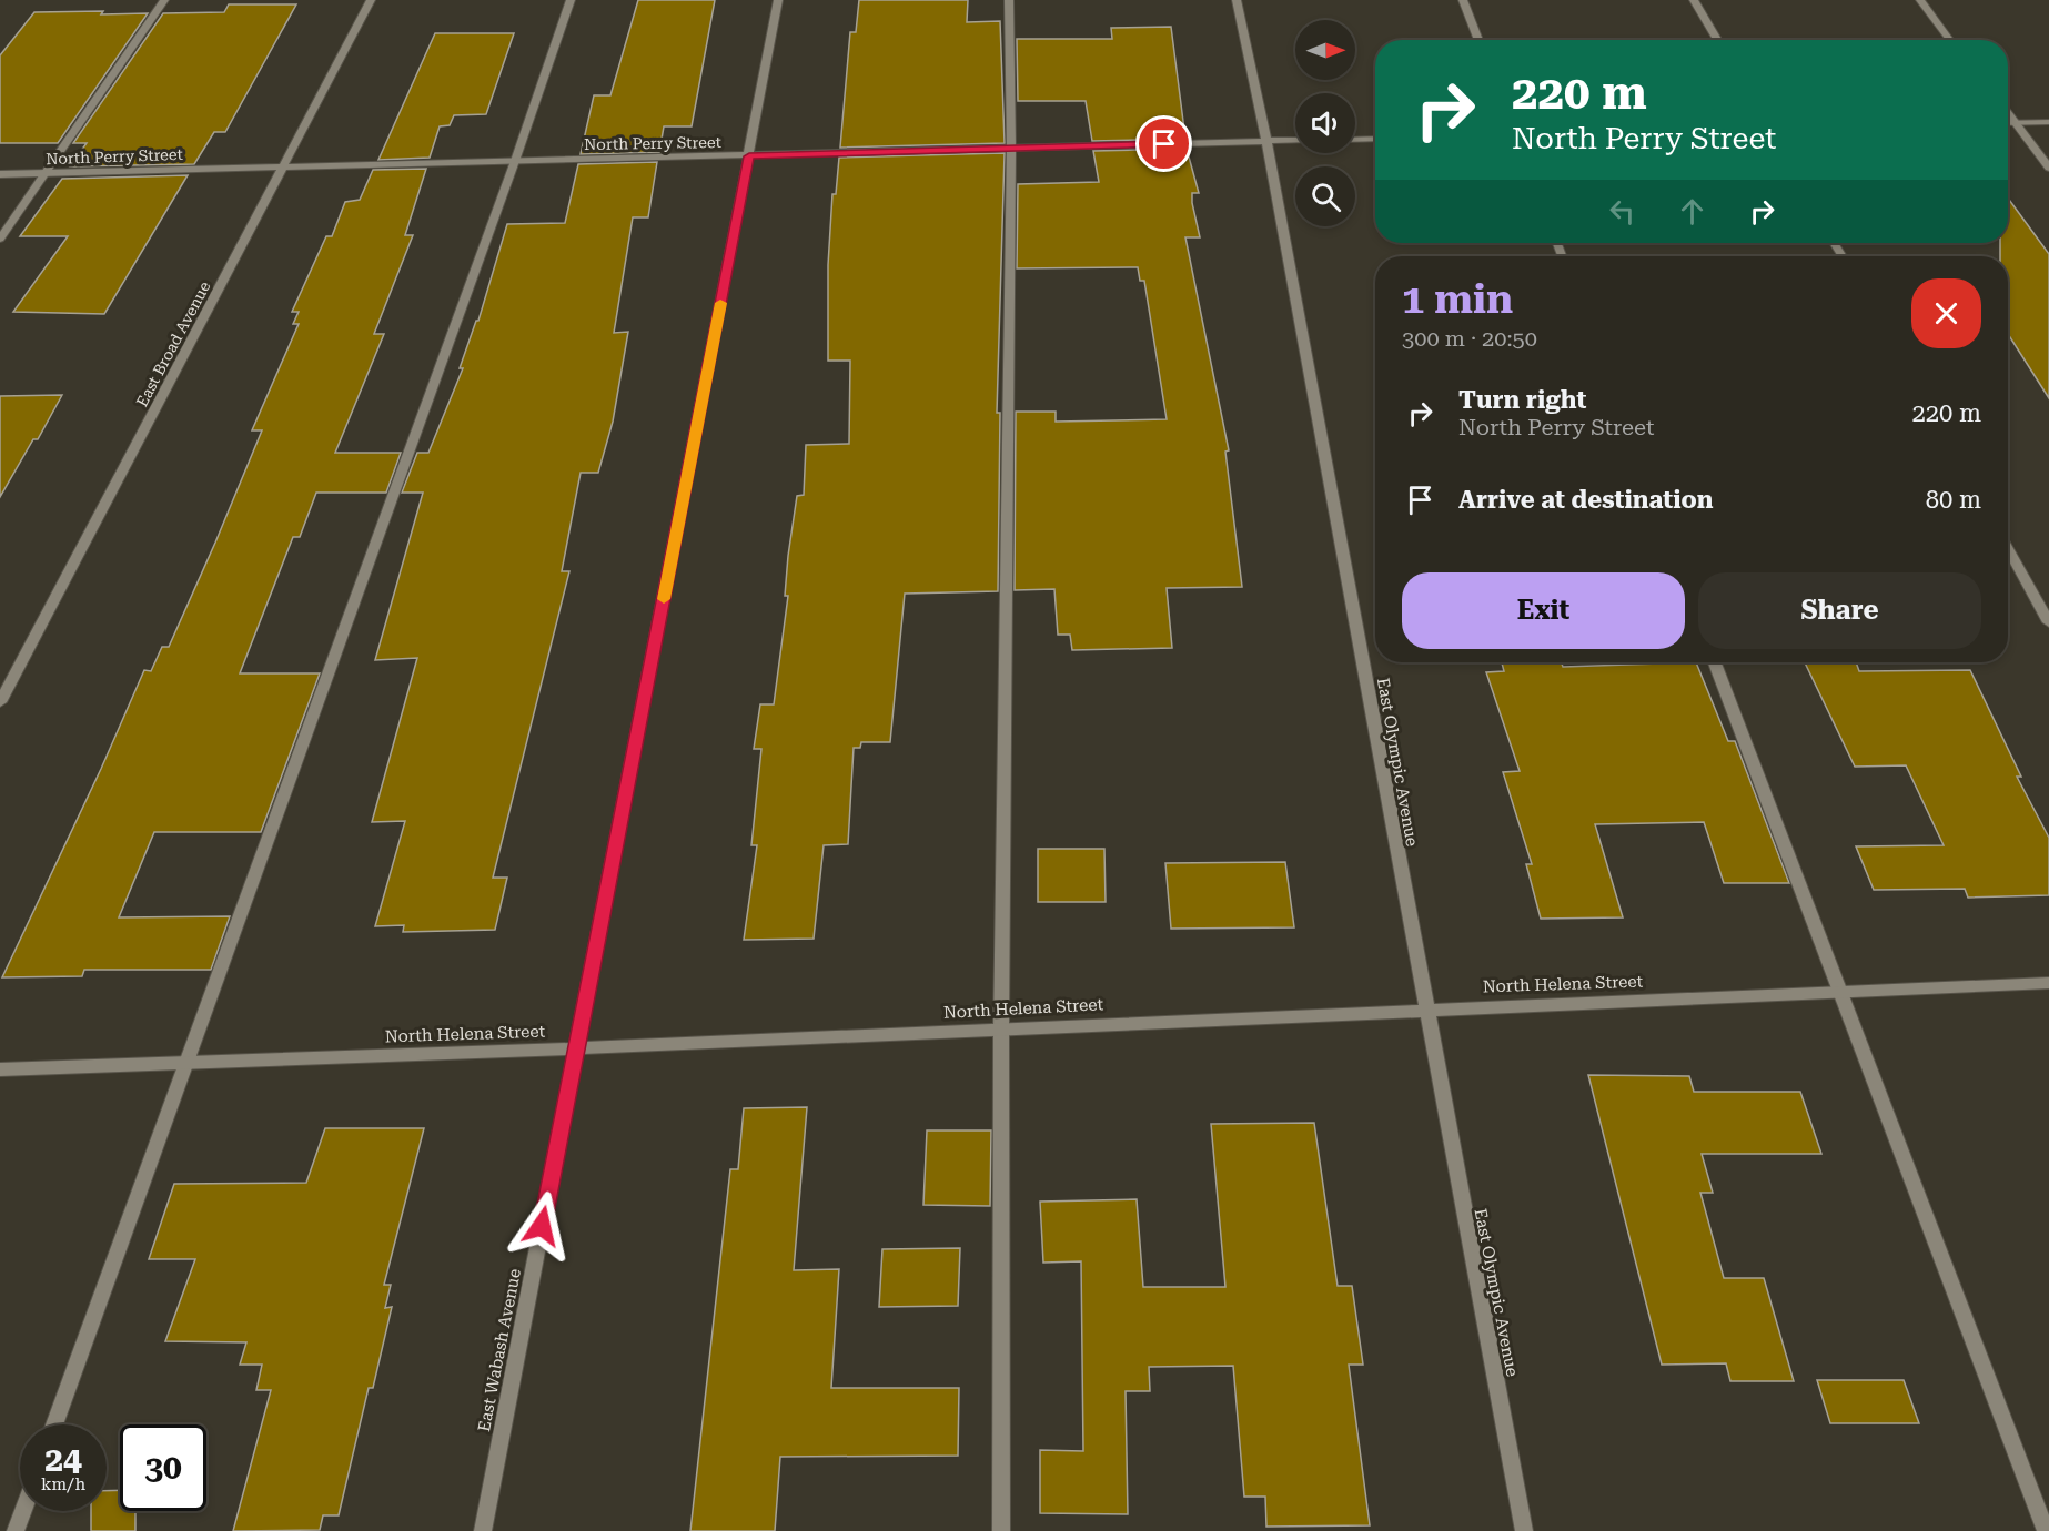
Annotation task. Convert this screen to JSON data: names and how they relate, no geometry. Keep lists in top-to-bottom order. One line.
{"streets":{"street":["North Perry Street","East Broad Avenue","East Olympic Avenue","North Helena Street","East Wabash Avenue"]},"crossings":[["North Perry Street","East Broad Avenue"],["North Perry Street","East Olympic Avenue"],["North Perry Street","East Wabash Avenue"],["East Olympic Avenue","North Helena Street"],["North Helena Street","East Wabash Avenue"]],"north":"right","page":{"turn":["220 m","North Perry Street"],"heading":["1 min","300 m · 20:50"],"list":[{"name":"Turn right","note":"North Perry Street","value":"220 m"},{"name":"Arrive at destination","value":"80 m"}],"buttons":["Exit","Share"],"speed":"24 km/h","limit":"30"}}
